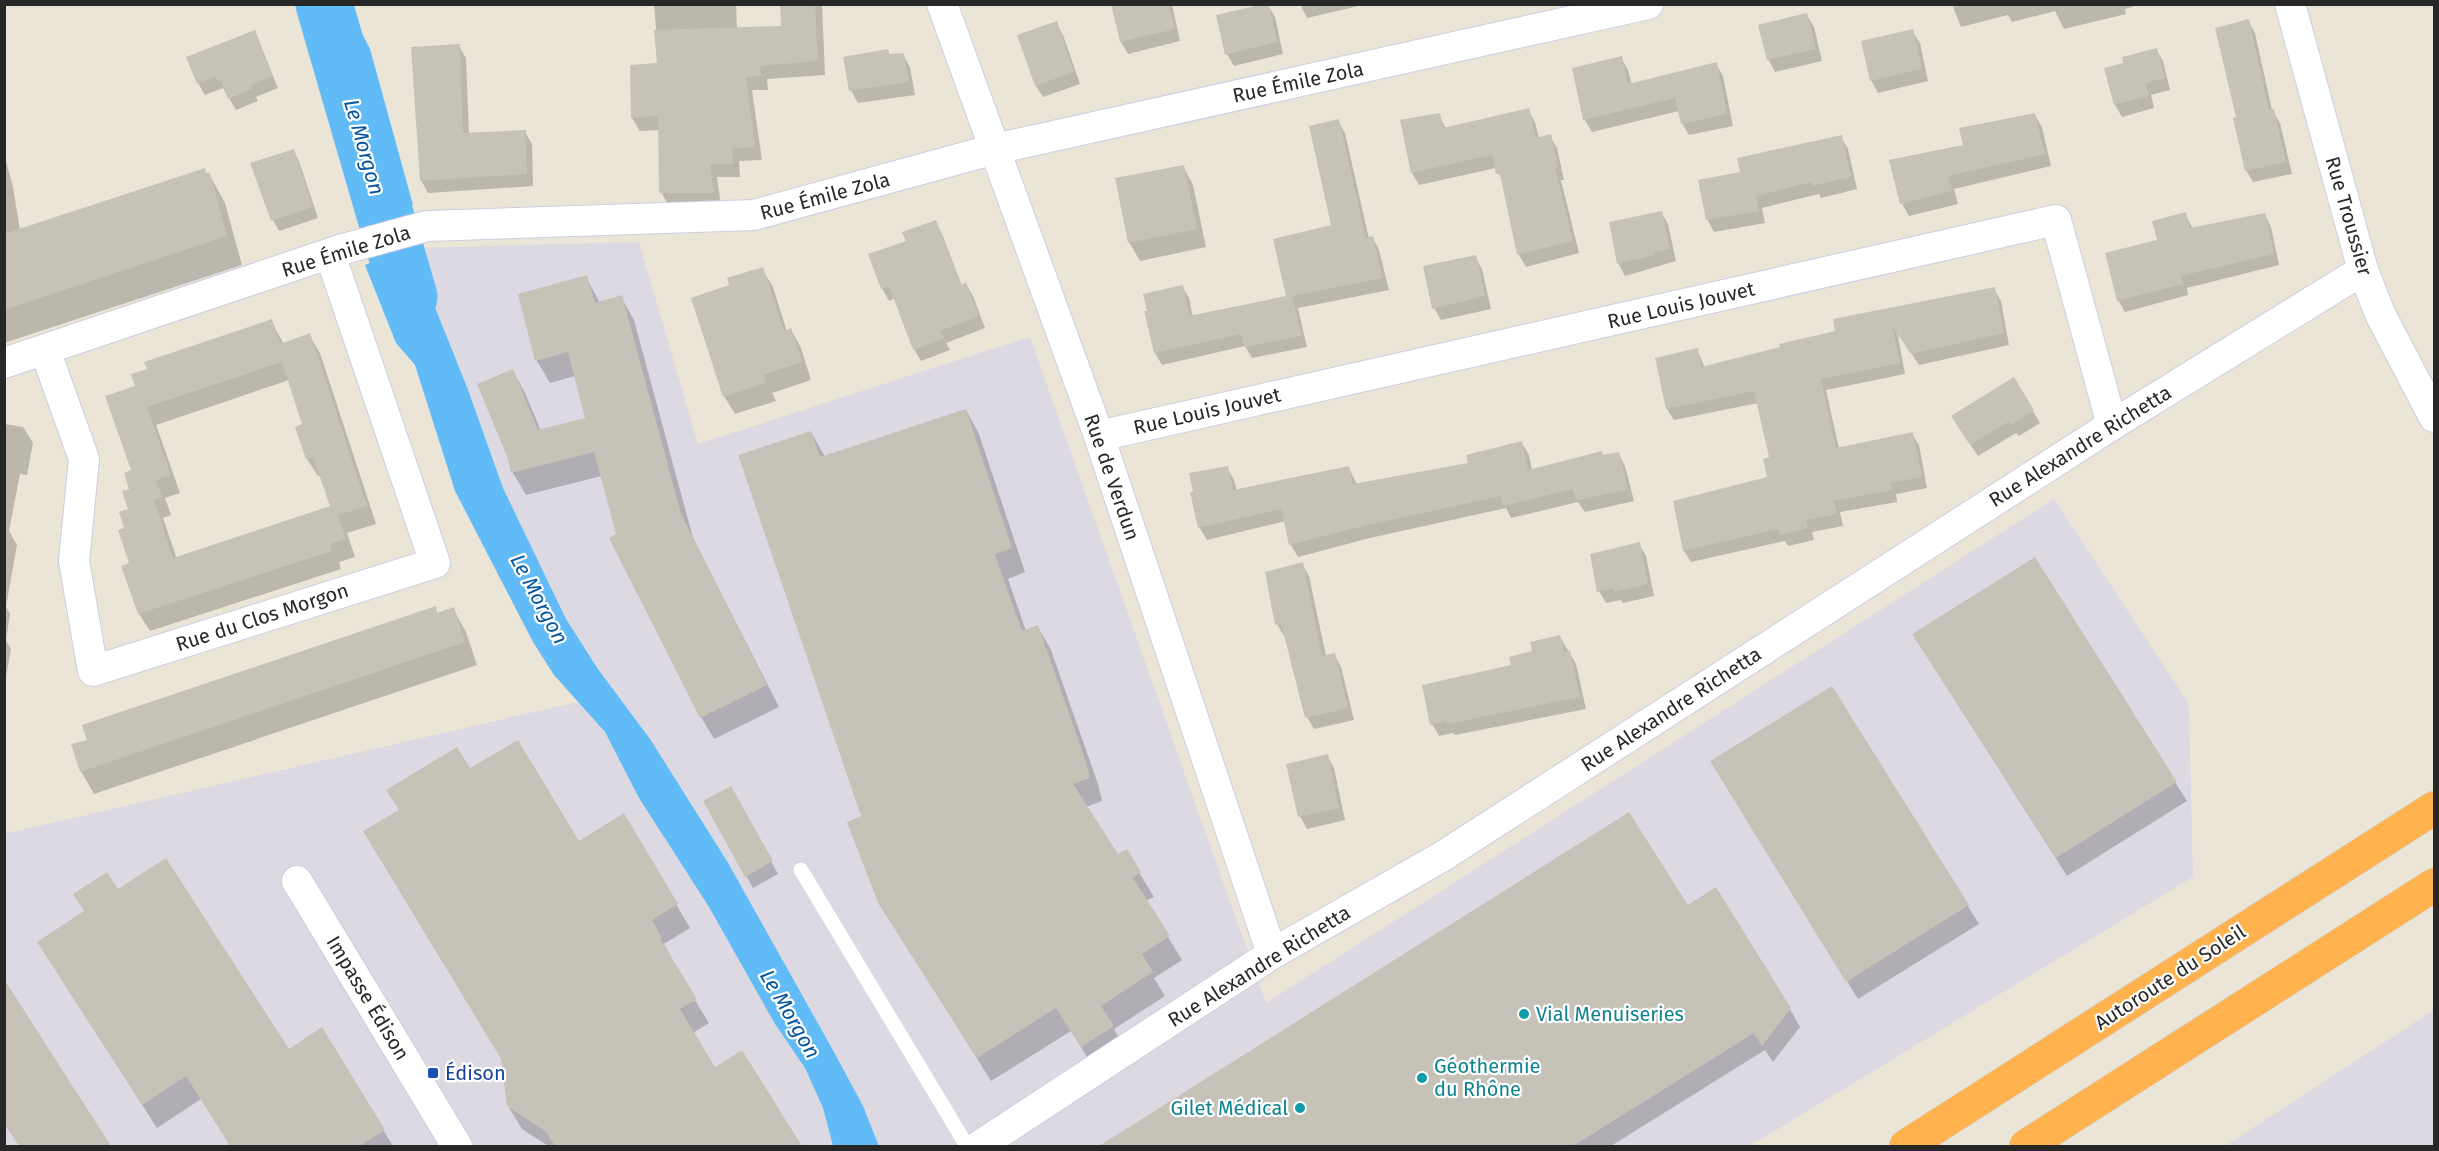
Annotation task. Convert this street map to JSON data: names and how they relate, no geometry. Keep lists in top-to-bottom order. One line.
{"streets":{"highway":["Autoroute du Soleil"],"street":["Rue Émile Zola","Rue Troussier","Rue Louis Jouvet","Rue Alexandre Richetta","Rue de Verdun","Rue du Clos Morgon","Impasse Édison"]},"crossings":[["Rue Émile Zola","Rue de Verdun"],["Rue Émile Zola","Rue du Clos Morgon"],["Rue Troussier","Rue Alexandre Richetta"],["Rue Louis Jouvet","Rue Alexandre Richetta"],["Rue Louis Jouvet","Rue de Verdun"],["Rue Alexandre Richetta","Rue de Verdun"]],"water":["Le Morgon"],"places":{"other":["Vial Menuiseries","Géothermie du Rhône","Gilet Médical"],"transit":["Édison"]}}
